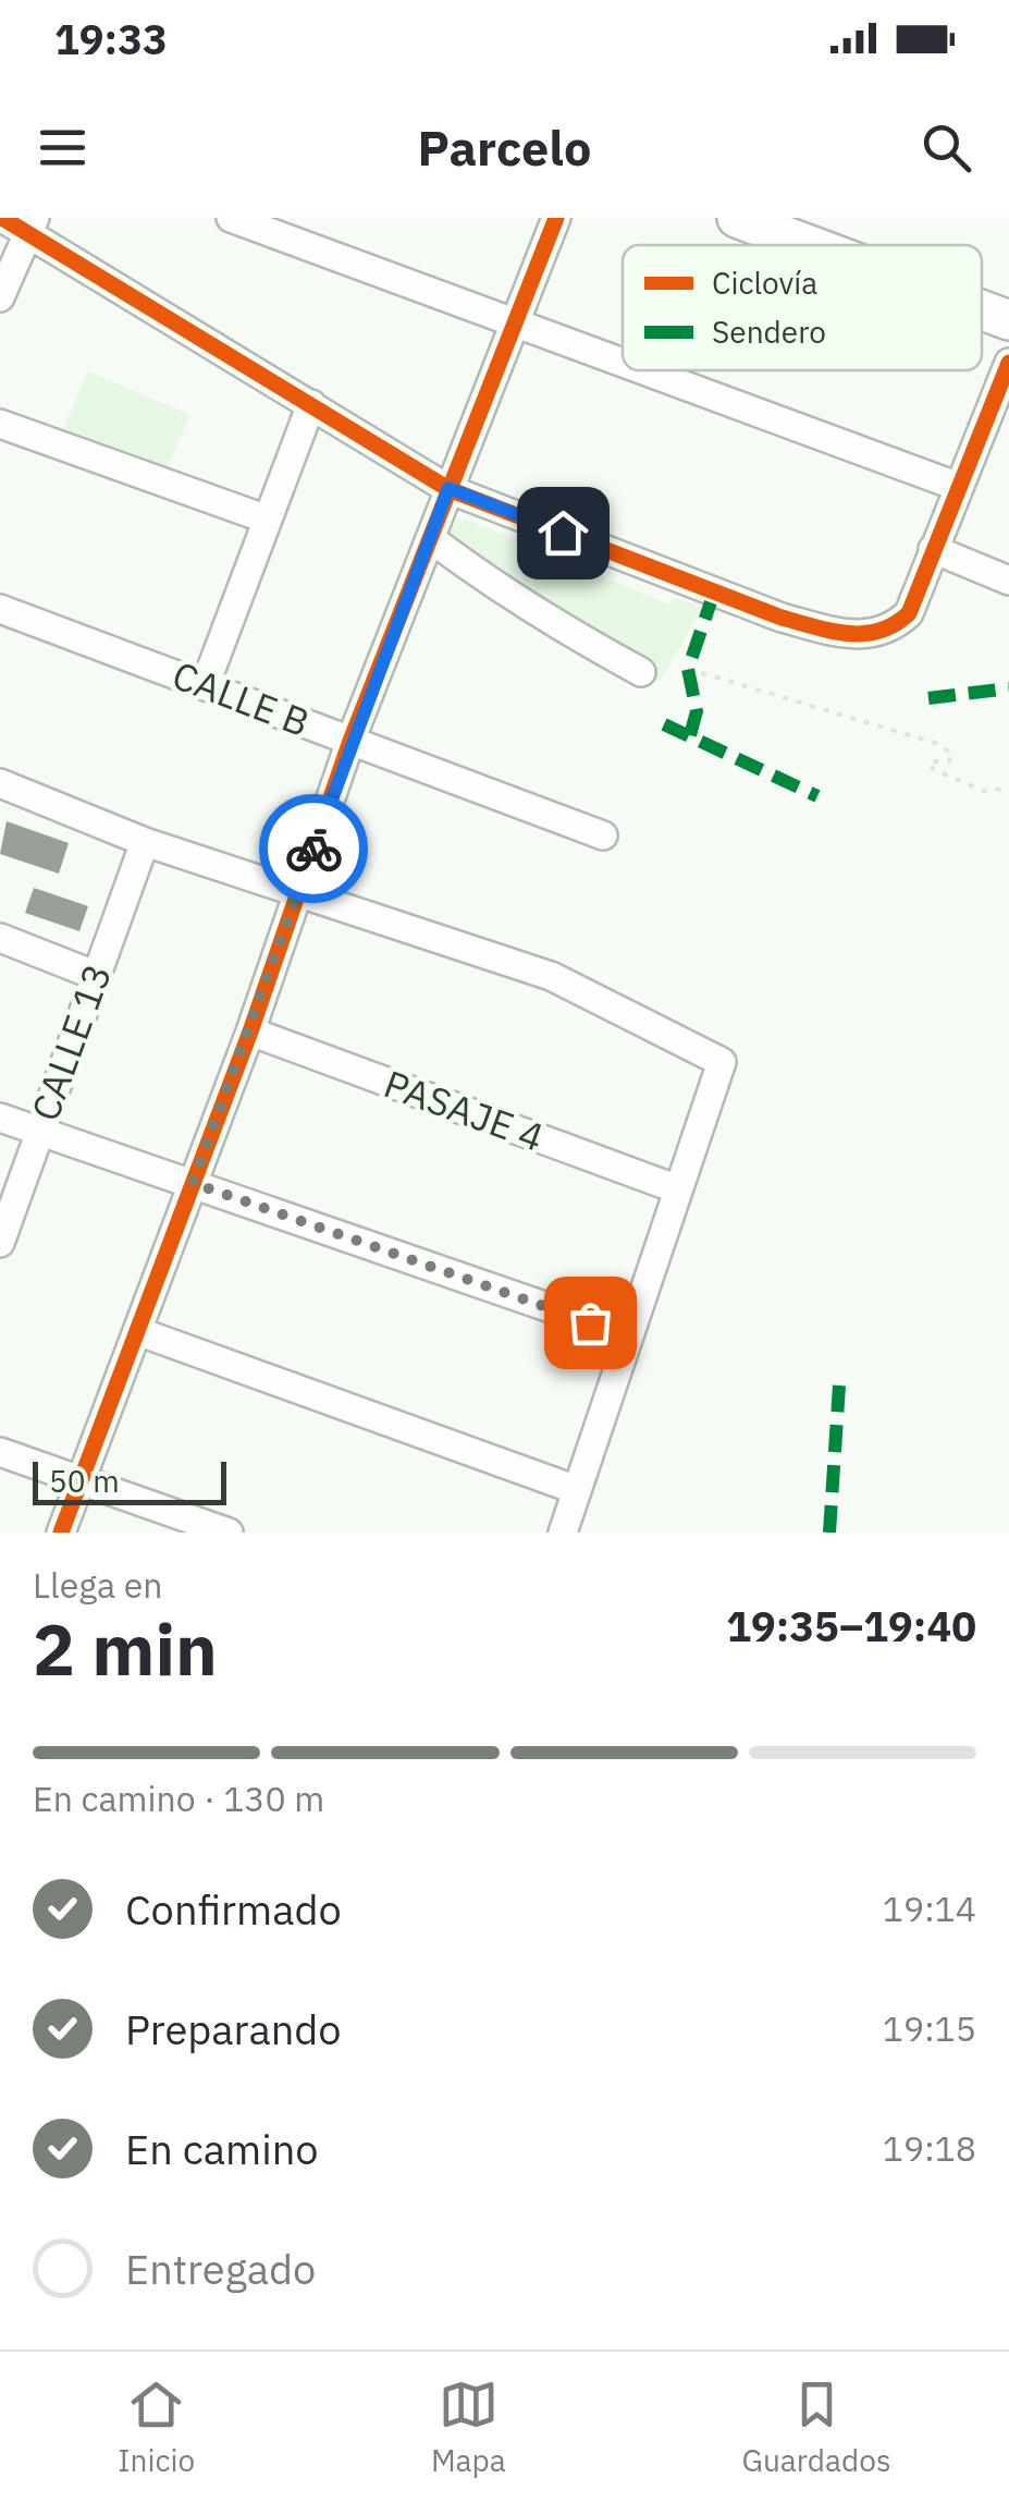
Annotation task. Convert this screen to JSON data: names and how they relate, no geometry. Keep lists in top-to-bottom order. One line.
{"streets":{"street":["CALLE B","CALLE 13","PASAJE 4"]},"legend":["Ciclovía","Sendero"],"scale_bar":"50 m","page":{"status":"19:33","header":"Parcelo","scale":"50 m","heading":["2 min","Llega en","19:35–19:40"],"bar":"En camino · 130 m","list":[["Confirmado","19:14"],["Preparando","19:15"],["En camino","19:18"],"Entregado"],"tabs":["Inicio","Mapa","Guardados"]}}
